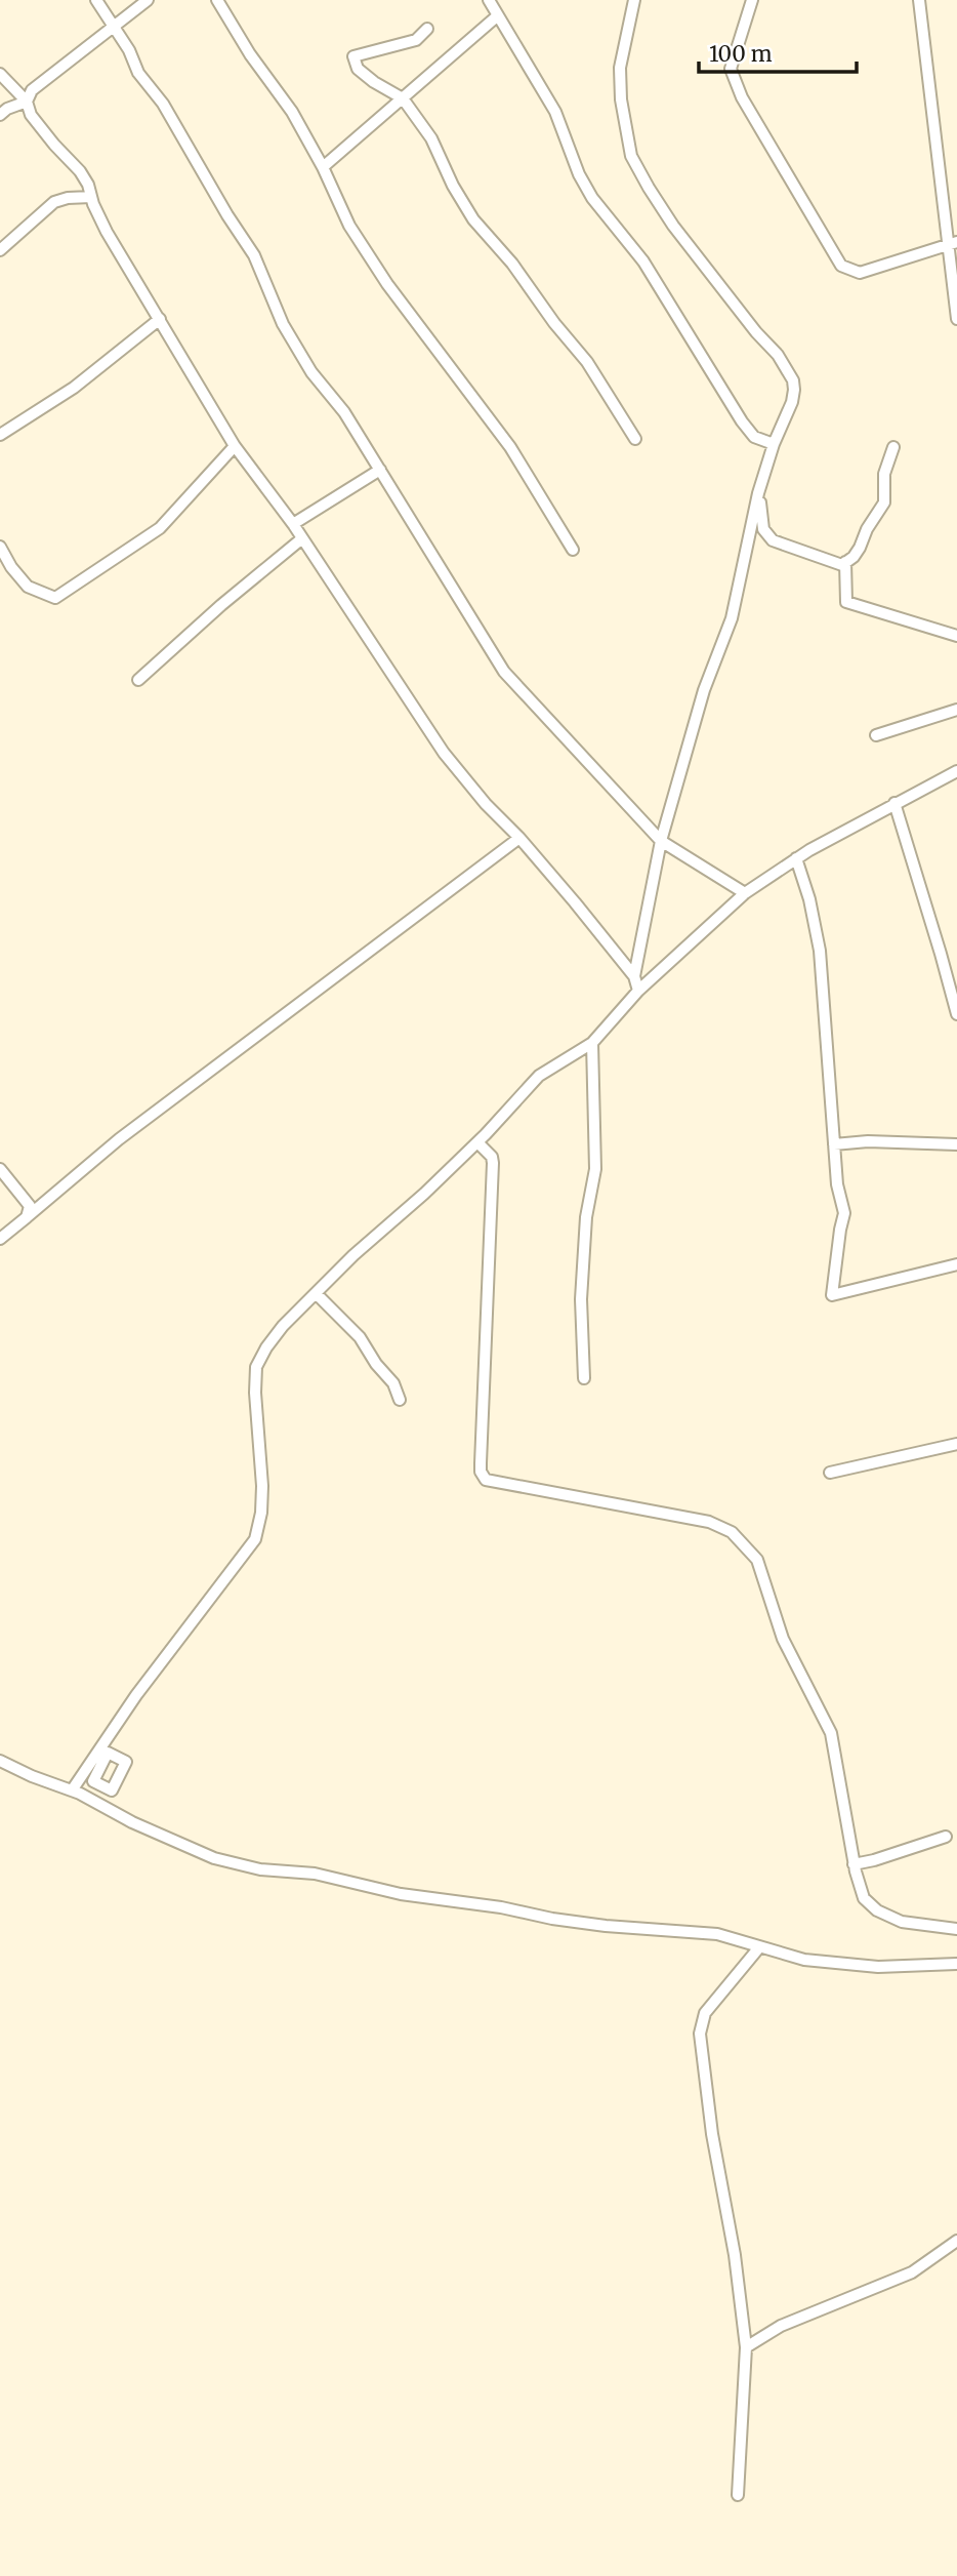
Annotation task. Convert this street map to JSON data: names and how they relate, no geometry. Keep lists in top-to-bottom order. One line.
{"scale_bar":"100 m"}
